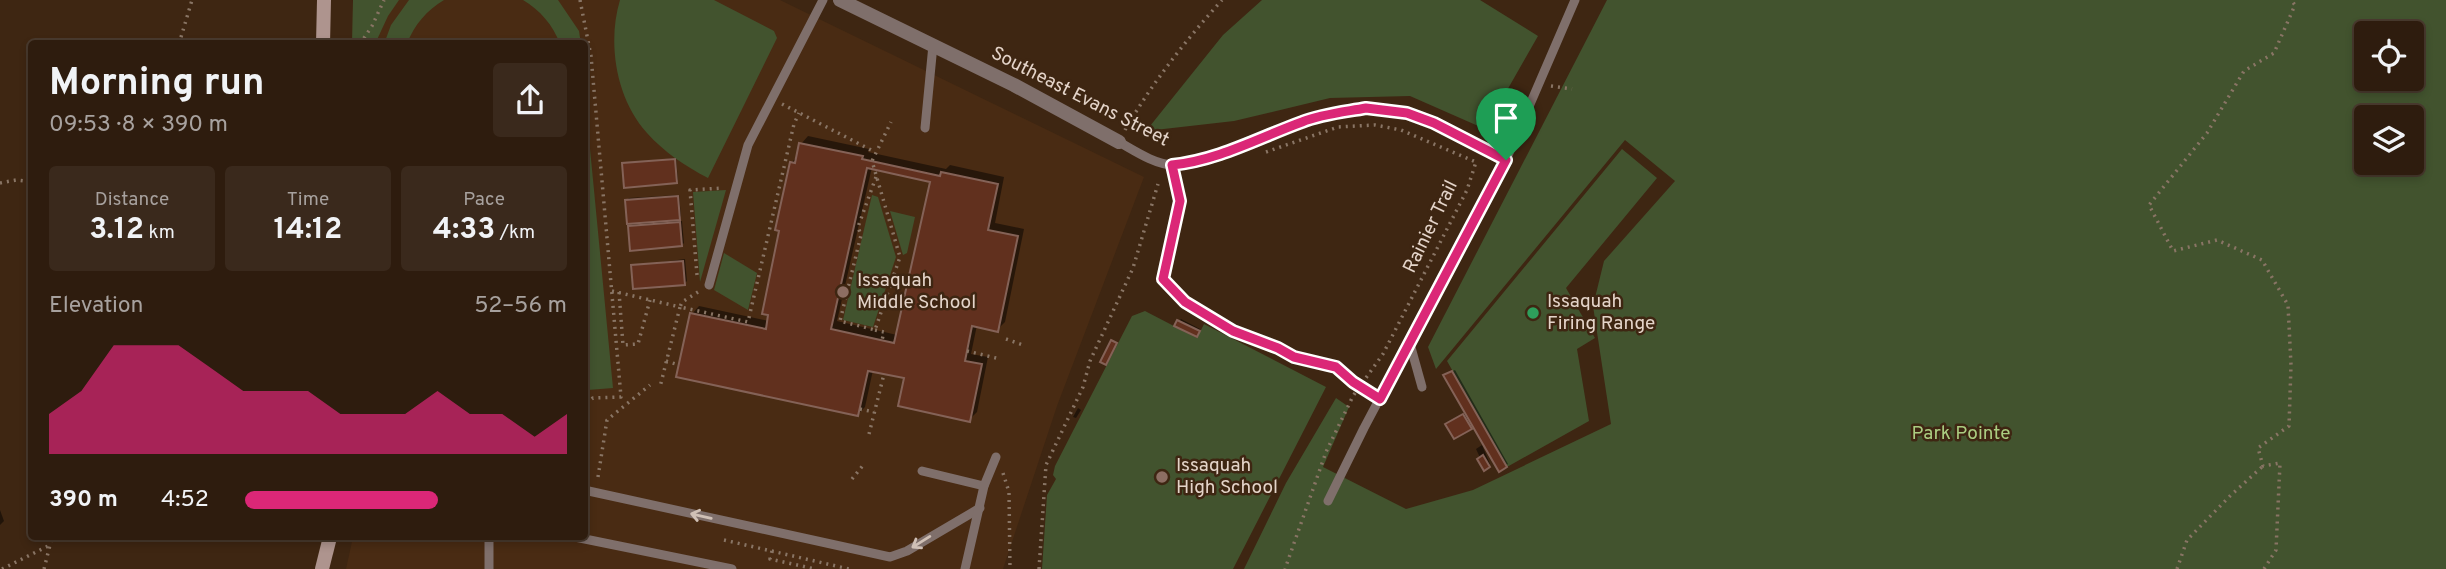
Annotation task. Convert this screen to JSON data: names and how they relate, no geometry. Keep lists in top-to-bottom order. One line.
{"streets":{"street":["Southeast Evans Street"],"path":["Rainier Trail"]},"parks":["Park Pointe"],"places":["Issaquah Middle School","Issaquah Firing Range","Issaquah High School"],"page":{"heading":["Morning run","09:53 · 8 × 390 m"],"stats":[["Distance","3.12 km"],["Time","14:12"],["Pace","4:33 /km"]],"chart":["Elevation","52–56 m"],"list":[{"name":"390 m","note":"4:52"}]}}
